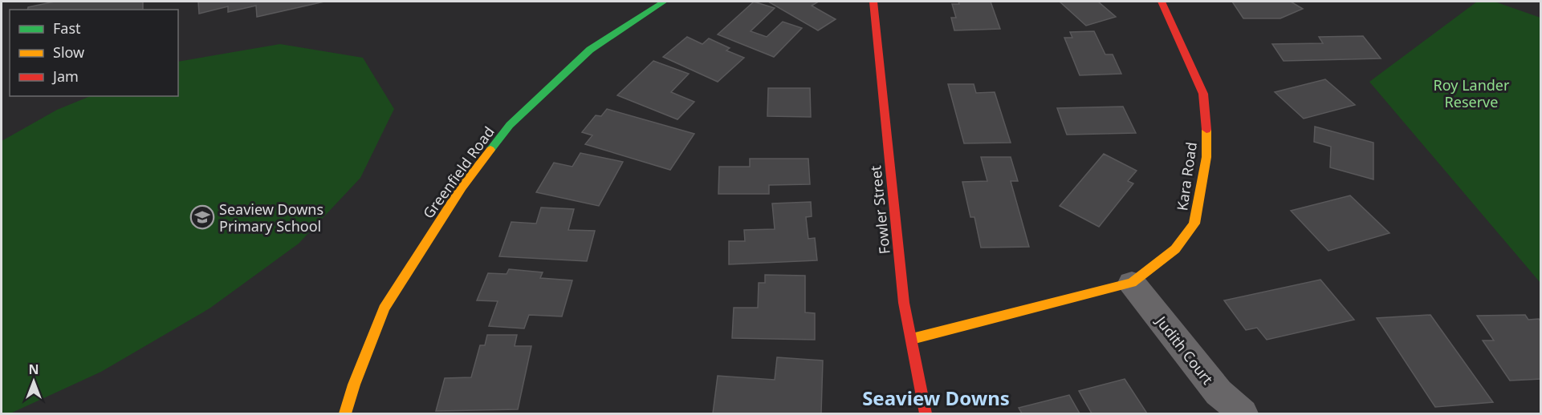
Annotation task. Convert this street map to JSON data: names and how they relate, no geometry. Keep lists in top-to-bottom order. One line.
{"streets":{"street":["Greenfield Road","Kara Road","Fowler Street","Judith Court"]},"crossings":[["Kara Road","Fowler Street"],["Kara Road","Judith Court"]],"districts":["Seaview Downs"],"parks":["Roy Lander Reserve"],"places":{"school or university":["Seaview Downs Primary School"]},"legend":["Fast","Slow","Jam"],"north":"top"}
